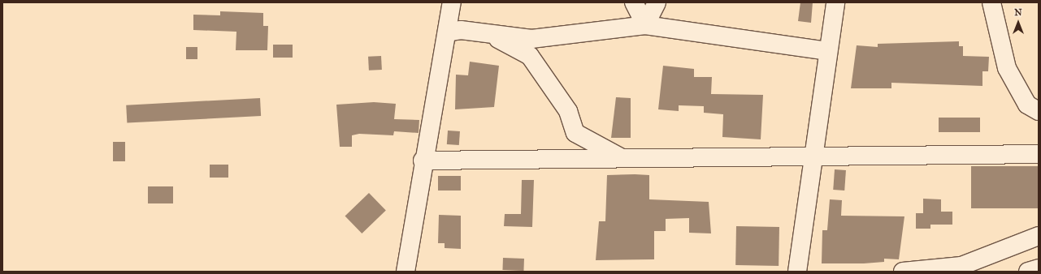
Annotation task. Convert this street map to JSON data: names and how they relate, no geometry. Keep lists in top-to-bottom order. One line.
{"north":"top"}
